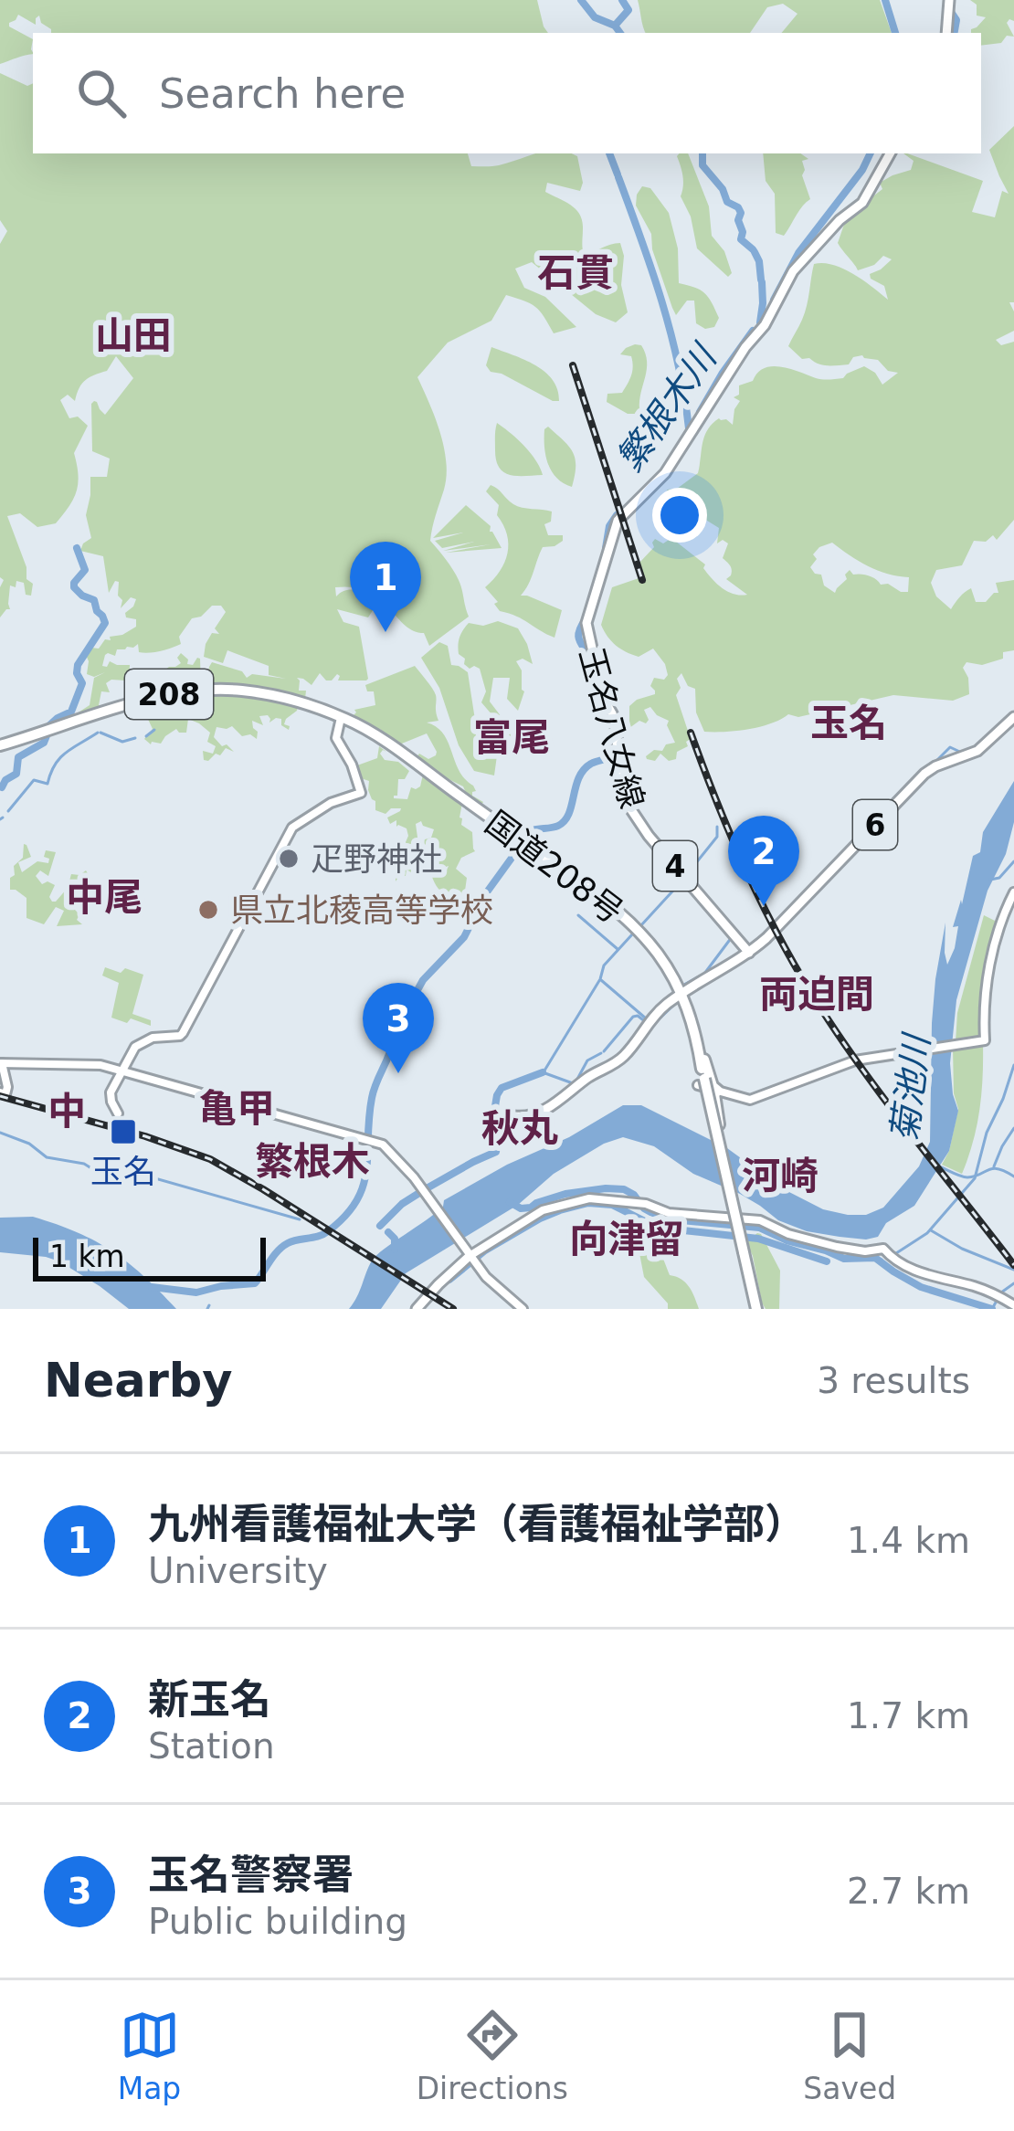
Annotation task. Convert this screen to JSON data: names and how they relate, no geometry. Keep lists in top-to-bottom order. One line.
{"streets":{"highway":["208","国道208号"],"main road":["玉名八女線","6","4"]},"crossings":[["玉名八女線","6"]],"districts":["石貫","山田","玉名","富尾","中尾","両迫間","亀甲","中","秋丸","繁根木","河崎","向津留"],"water":["繁根木川","菊池川"],"places":{"other":["疋野神社","県立北稜高等学校"],"transit":["玉名"]},"scale_bar":"1 km","page":{"search":"Search here","pins":["1","2","3"],"scale":"1 km","heading":["Nearby","3 results"],"list":[{"mark":"1","name":"九州看護福祉大学（看護福祉学部）","note":"University","value":"1.4 km"},{"mark":"2","name":"新玉名","note":"Station","value":"1.7 km"},{"mark":"3","name":"玉名警察署","note":"Public building","value":"2.7 km"}],"nav":["Map","Directions","Saved"]}}
